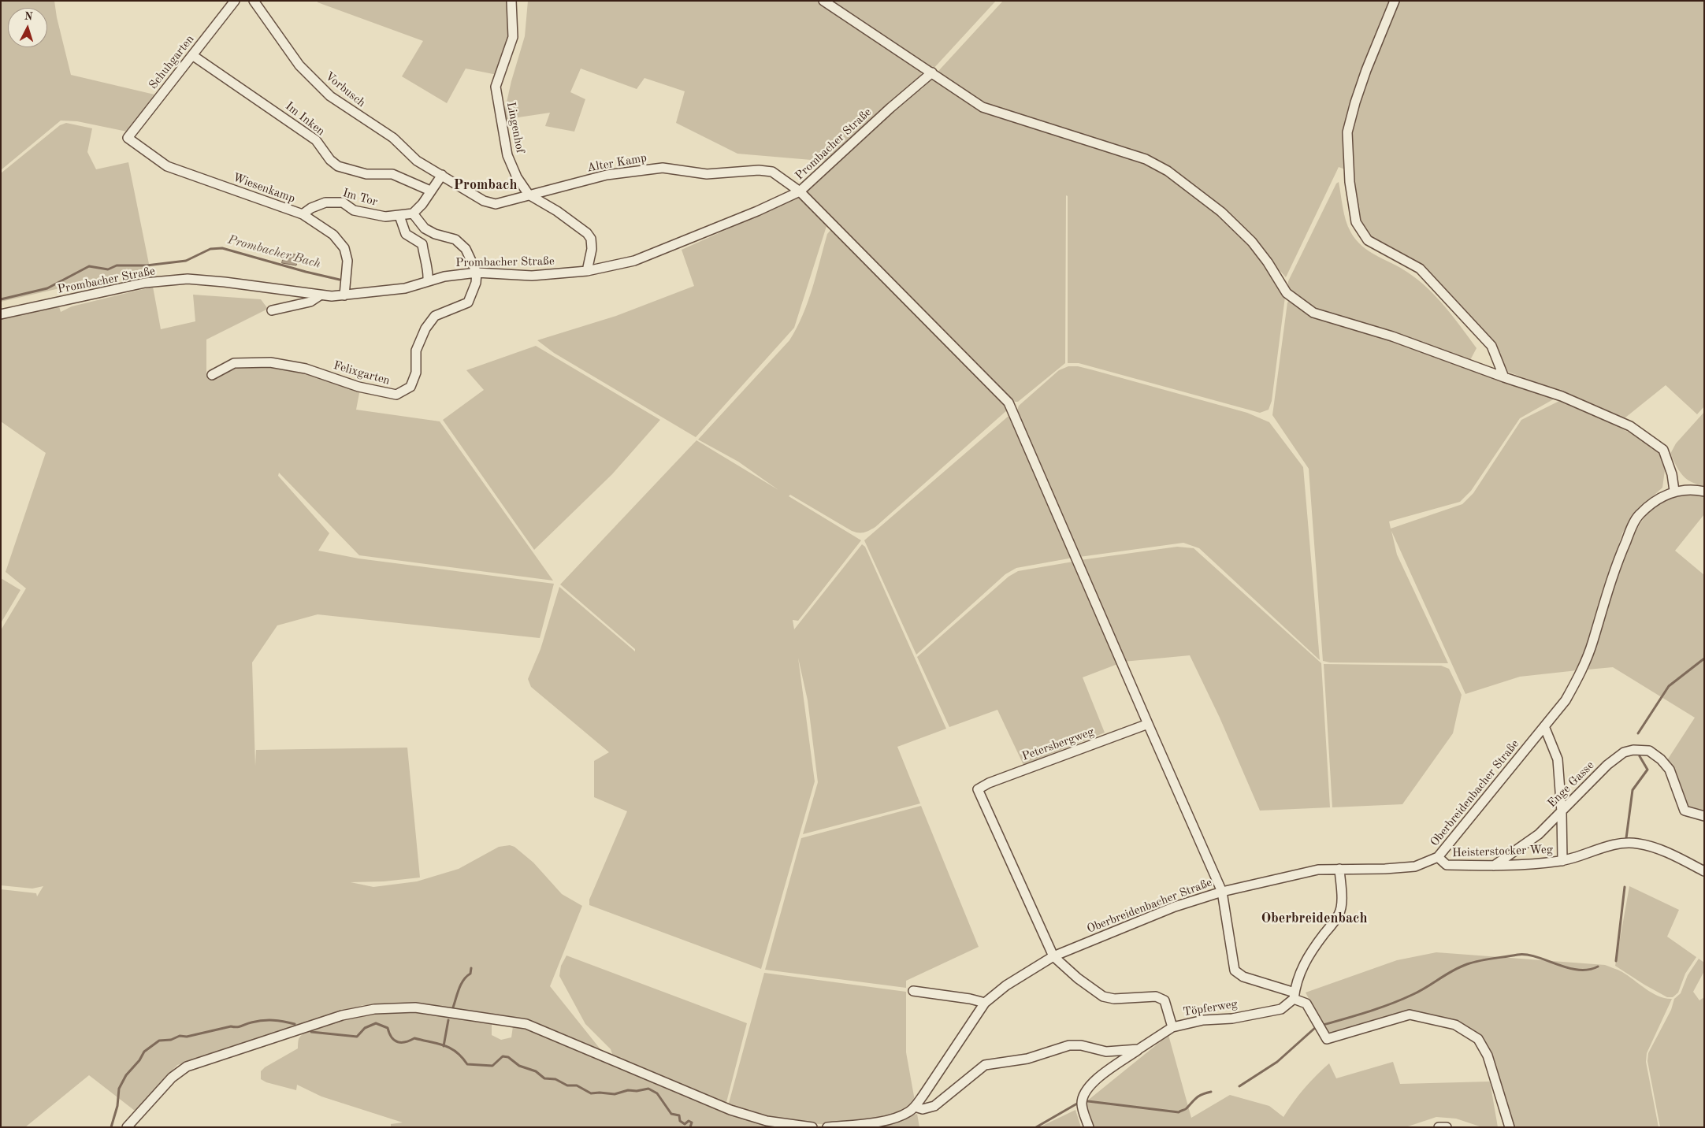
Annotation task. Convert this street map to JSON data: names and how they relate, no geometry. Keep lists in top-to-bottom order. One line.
{"streets":{"street":["Schuhgarten","Vorbusch","Im Inken","Lingenhof","Prombacher Straße","Alter Kamp","Wiesenkamp","Im Tor","Felixgarten","Petersbergweg","Enge Gasse","Oberbreidenbacher Straße","Heisterstocker Weg","Töpferweg"]},"crossings":[["Schuhgarten","Im Inken"],["Schuhgarten","Wiesenkamp"],["Vorbusch","Alter Kamp"],["Lingenhof","Prombacher Straße"],["Lingenhof","Alter Kamp"],["Prombacher Straße","Alter Kamp"],["Prombacher Straße","Wiesenkamp"],["Prombacher Straße","Felixgarten"],["Alter Kamp","Petersbergweg"],["Wiesenkamp","Im Tor"],["Petersbergweg","Oberbreidenbacher Straße"],["Enge Gasse","Heisterstocker Weg"],["Oberbreidenbacher Straße","Heisterstocker Weg"],["Oberbreidenbacher Straße","Töpferweg"]],"districts":["Prombach","Oberbreidenbach"],"water":["Prombacher Bach"],"north":"top"}
